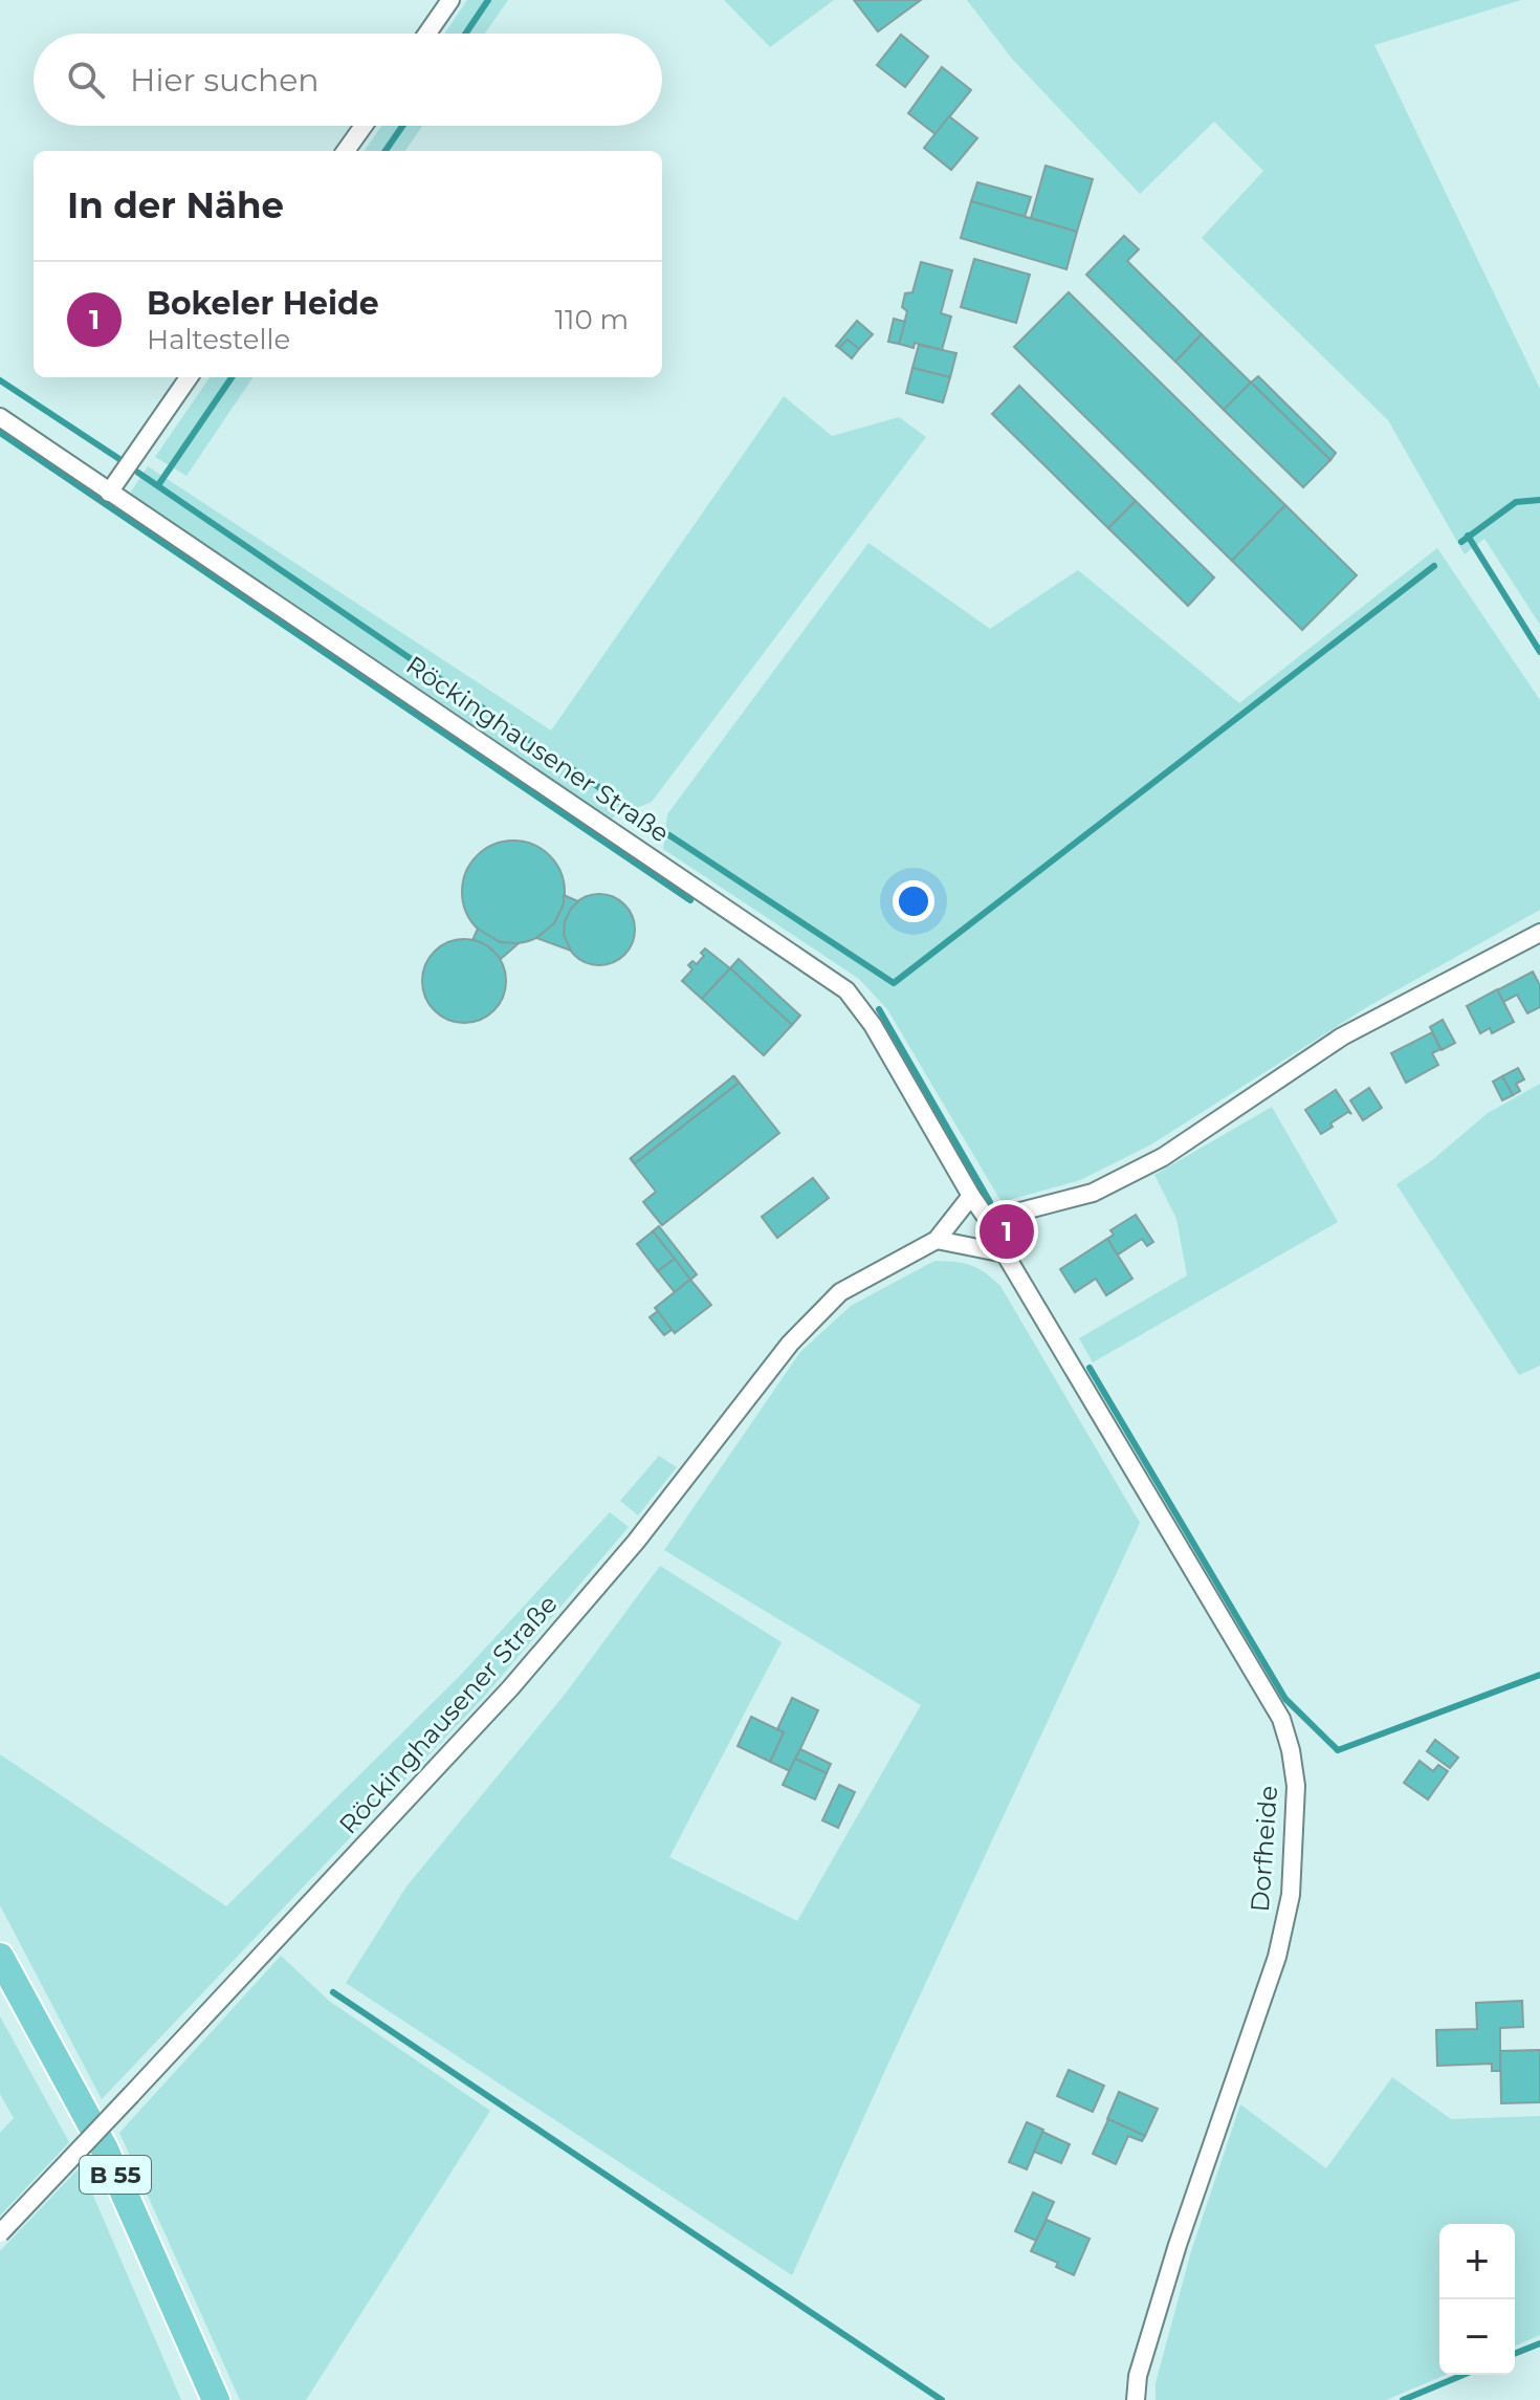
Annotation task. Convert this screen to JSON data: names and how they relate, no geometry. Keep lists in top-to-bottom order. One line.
{"streets":{"main road":["B 55"],"street":["Röckinghausener Straße","Dorfheide"]},"crossings":[["Röckinghausener Straße","Dorfheide"]],"page":{"search":"Hier suchen","heading":"In der Nähe","list":[{"mark":"1","name":"Bokeler Heide","note":"Haltestelle","value":"110 m"}],"pins":"1","map_buttons":["+","−"]}}
